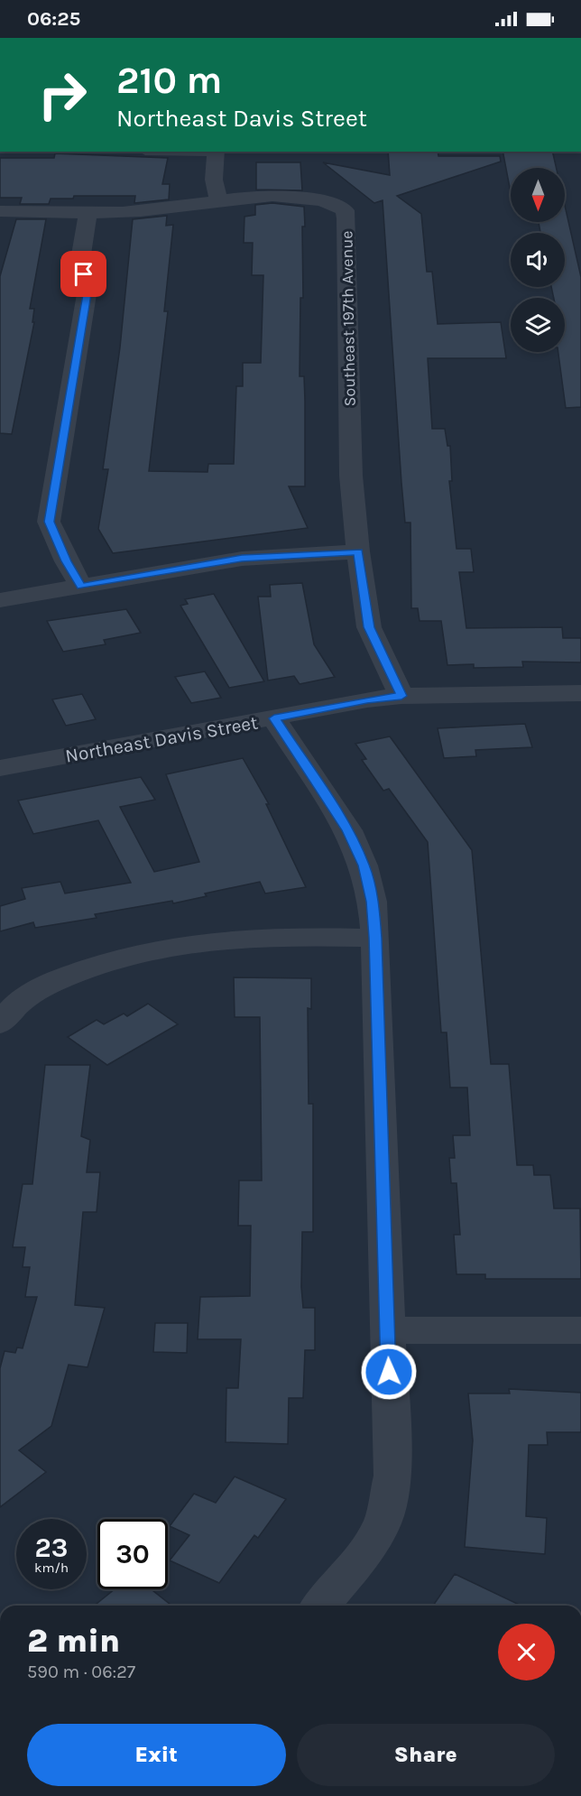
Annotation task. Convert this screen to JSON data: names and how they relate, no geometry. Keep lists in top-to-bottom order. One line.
{"streets":{"street":["Southeast 197th Avenue","Northeast Davis Street"]},"north":"bottom","page":{"status":"06:25","turn":["210 m","Northeast Davis Street"],"speed":"23 km/h","limit":"30","heading":["2 min","590 m · 06:27"],"buttons":["Exit","Share"]}}
